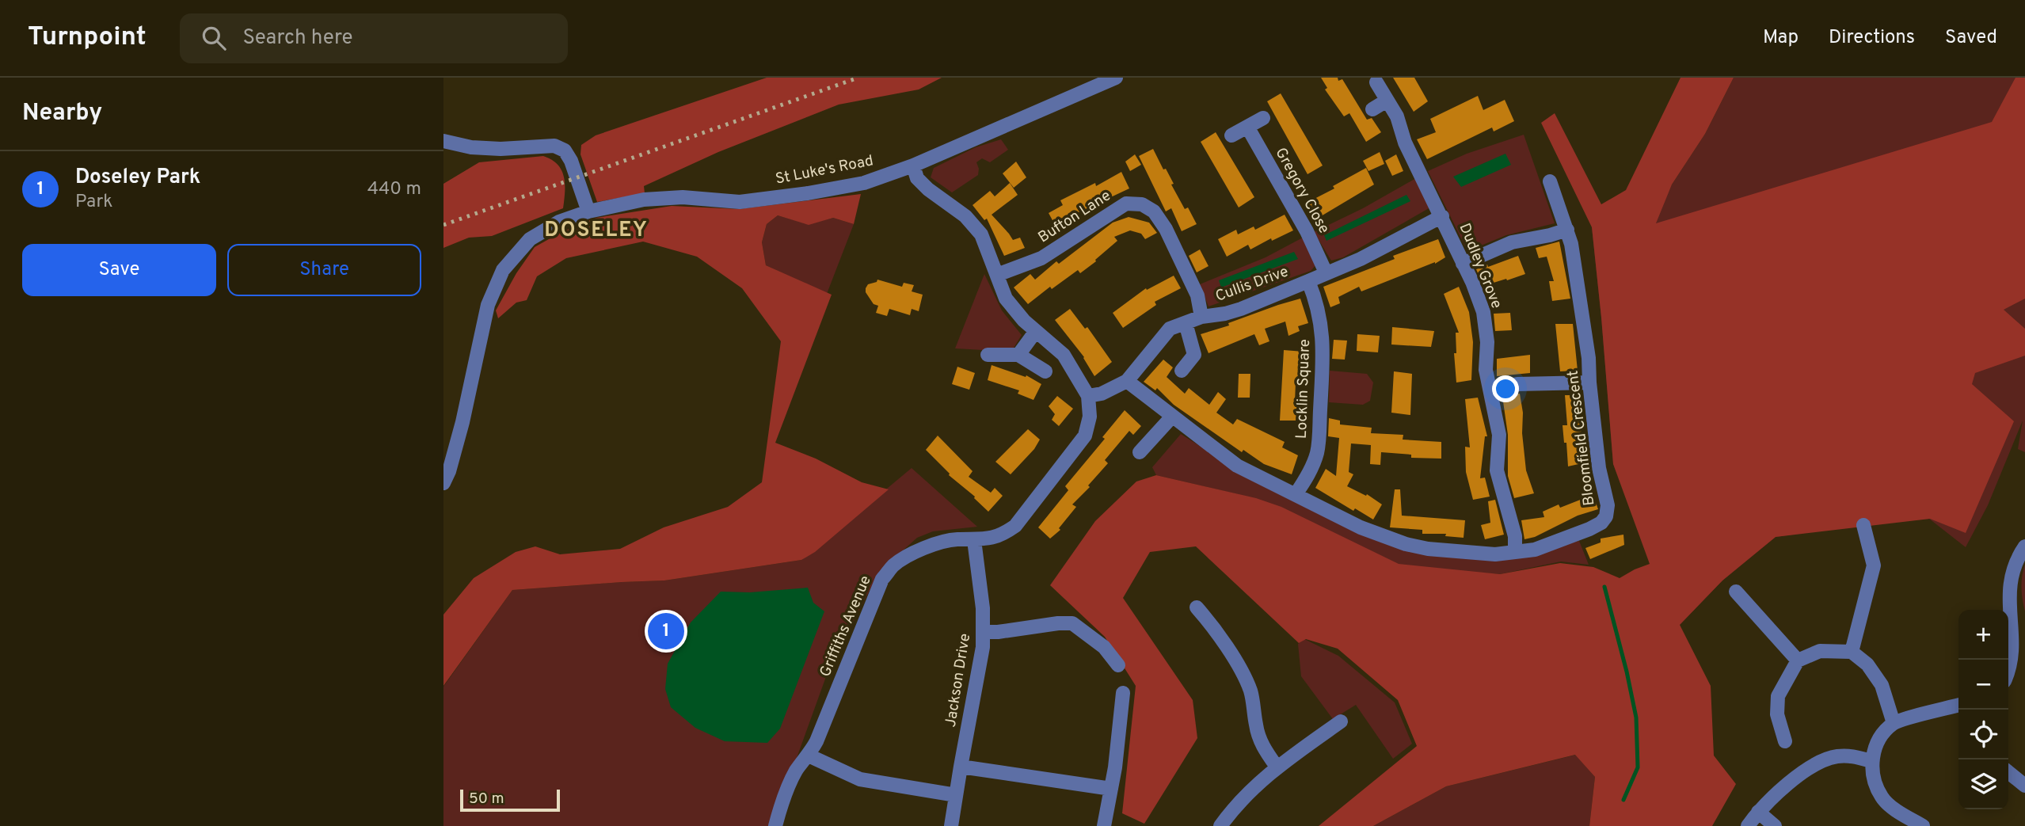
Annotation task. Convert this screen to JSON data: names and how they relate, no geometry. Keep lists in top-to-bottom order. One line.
{"streets":{"street":["St Luke's Road","Gregory Close","Bufton Lane","Dudley Grove","Cullis Drive","Locklin Square","Bloomfield Crescent","Griffiths Avenue","Jackson Drive"]},"crossings":[["Gregory Close","Cullis Drive"],["Bufton Lane","Cullis Drive"],["Dudley Grove","Cullis Drive"],["Dudley Grove","Bloomfield Crescent"],["Cullis Drive","Locklin Square"],["Cullis Drive","Bloomfield Crescent"],["Cullis Drive","Griffiths Avenue"],["Locklin Square","Bloomfield Crescent"],["Griffiths Avenue","Jackson Drive"]],"districts":["DOSELEY"],"scale_bar":"50 m","page":{"header":"Turnpoint","search":"Search here","nav":["Map","Directions","Saved"],"heading":"Nearby","list":[{"mark":"1","name":"Doseley Park","note":"Park","value":"440 m"}],"buttons":["Save","Share"],"map_buttons":["+","−"],"pins":"1","scale":"50 m"}}
